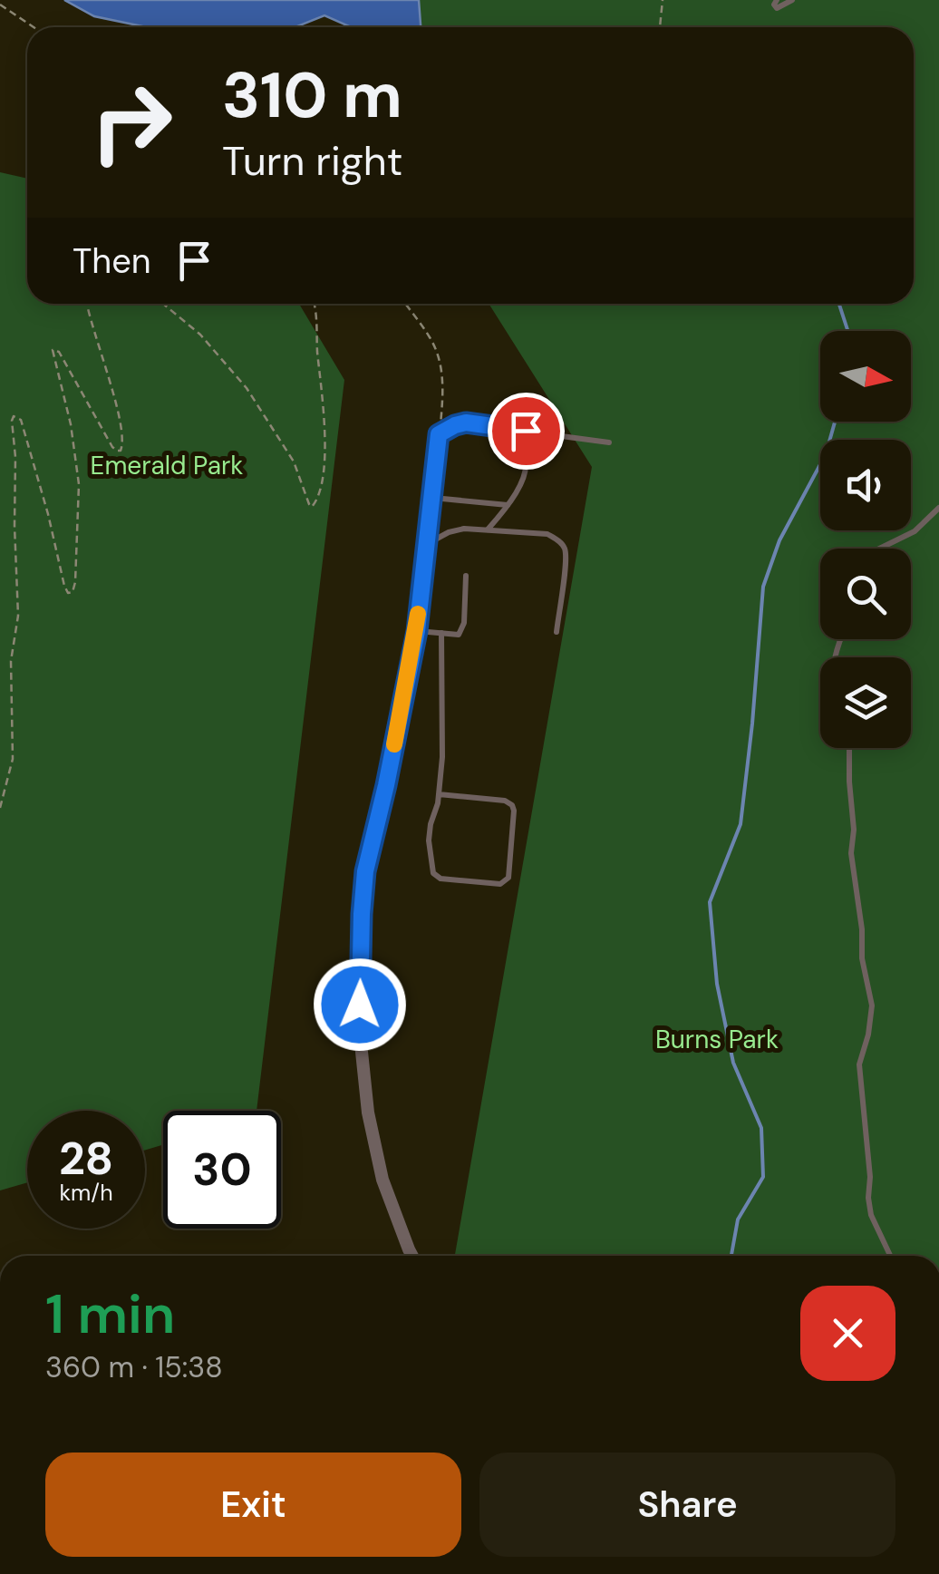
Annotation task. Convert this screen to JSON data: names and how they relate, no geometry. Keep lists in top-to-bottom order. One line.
{"parks":["Emerald Park","Burns Park"],"north":"right","page":{"turn":["310 m","Turn right"],"then":"Then","speed":"28 km/h","limit":"30","heading":["1 min","360 m · 15:38"],"buttons":["Exit","Share"]}}
